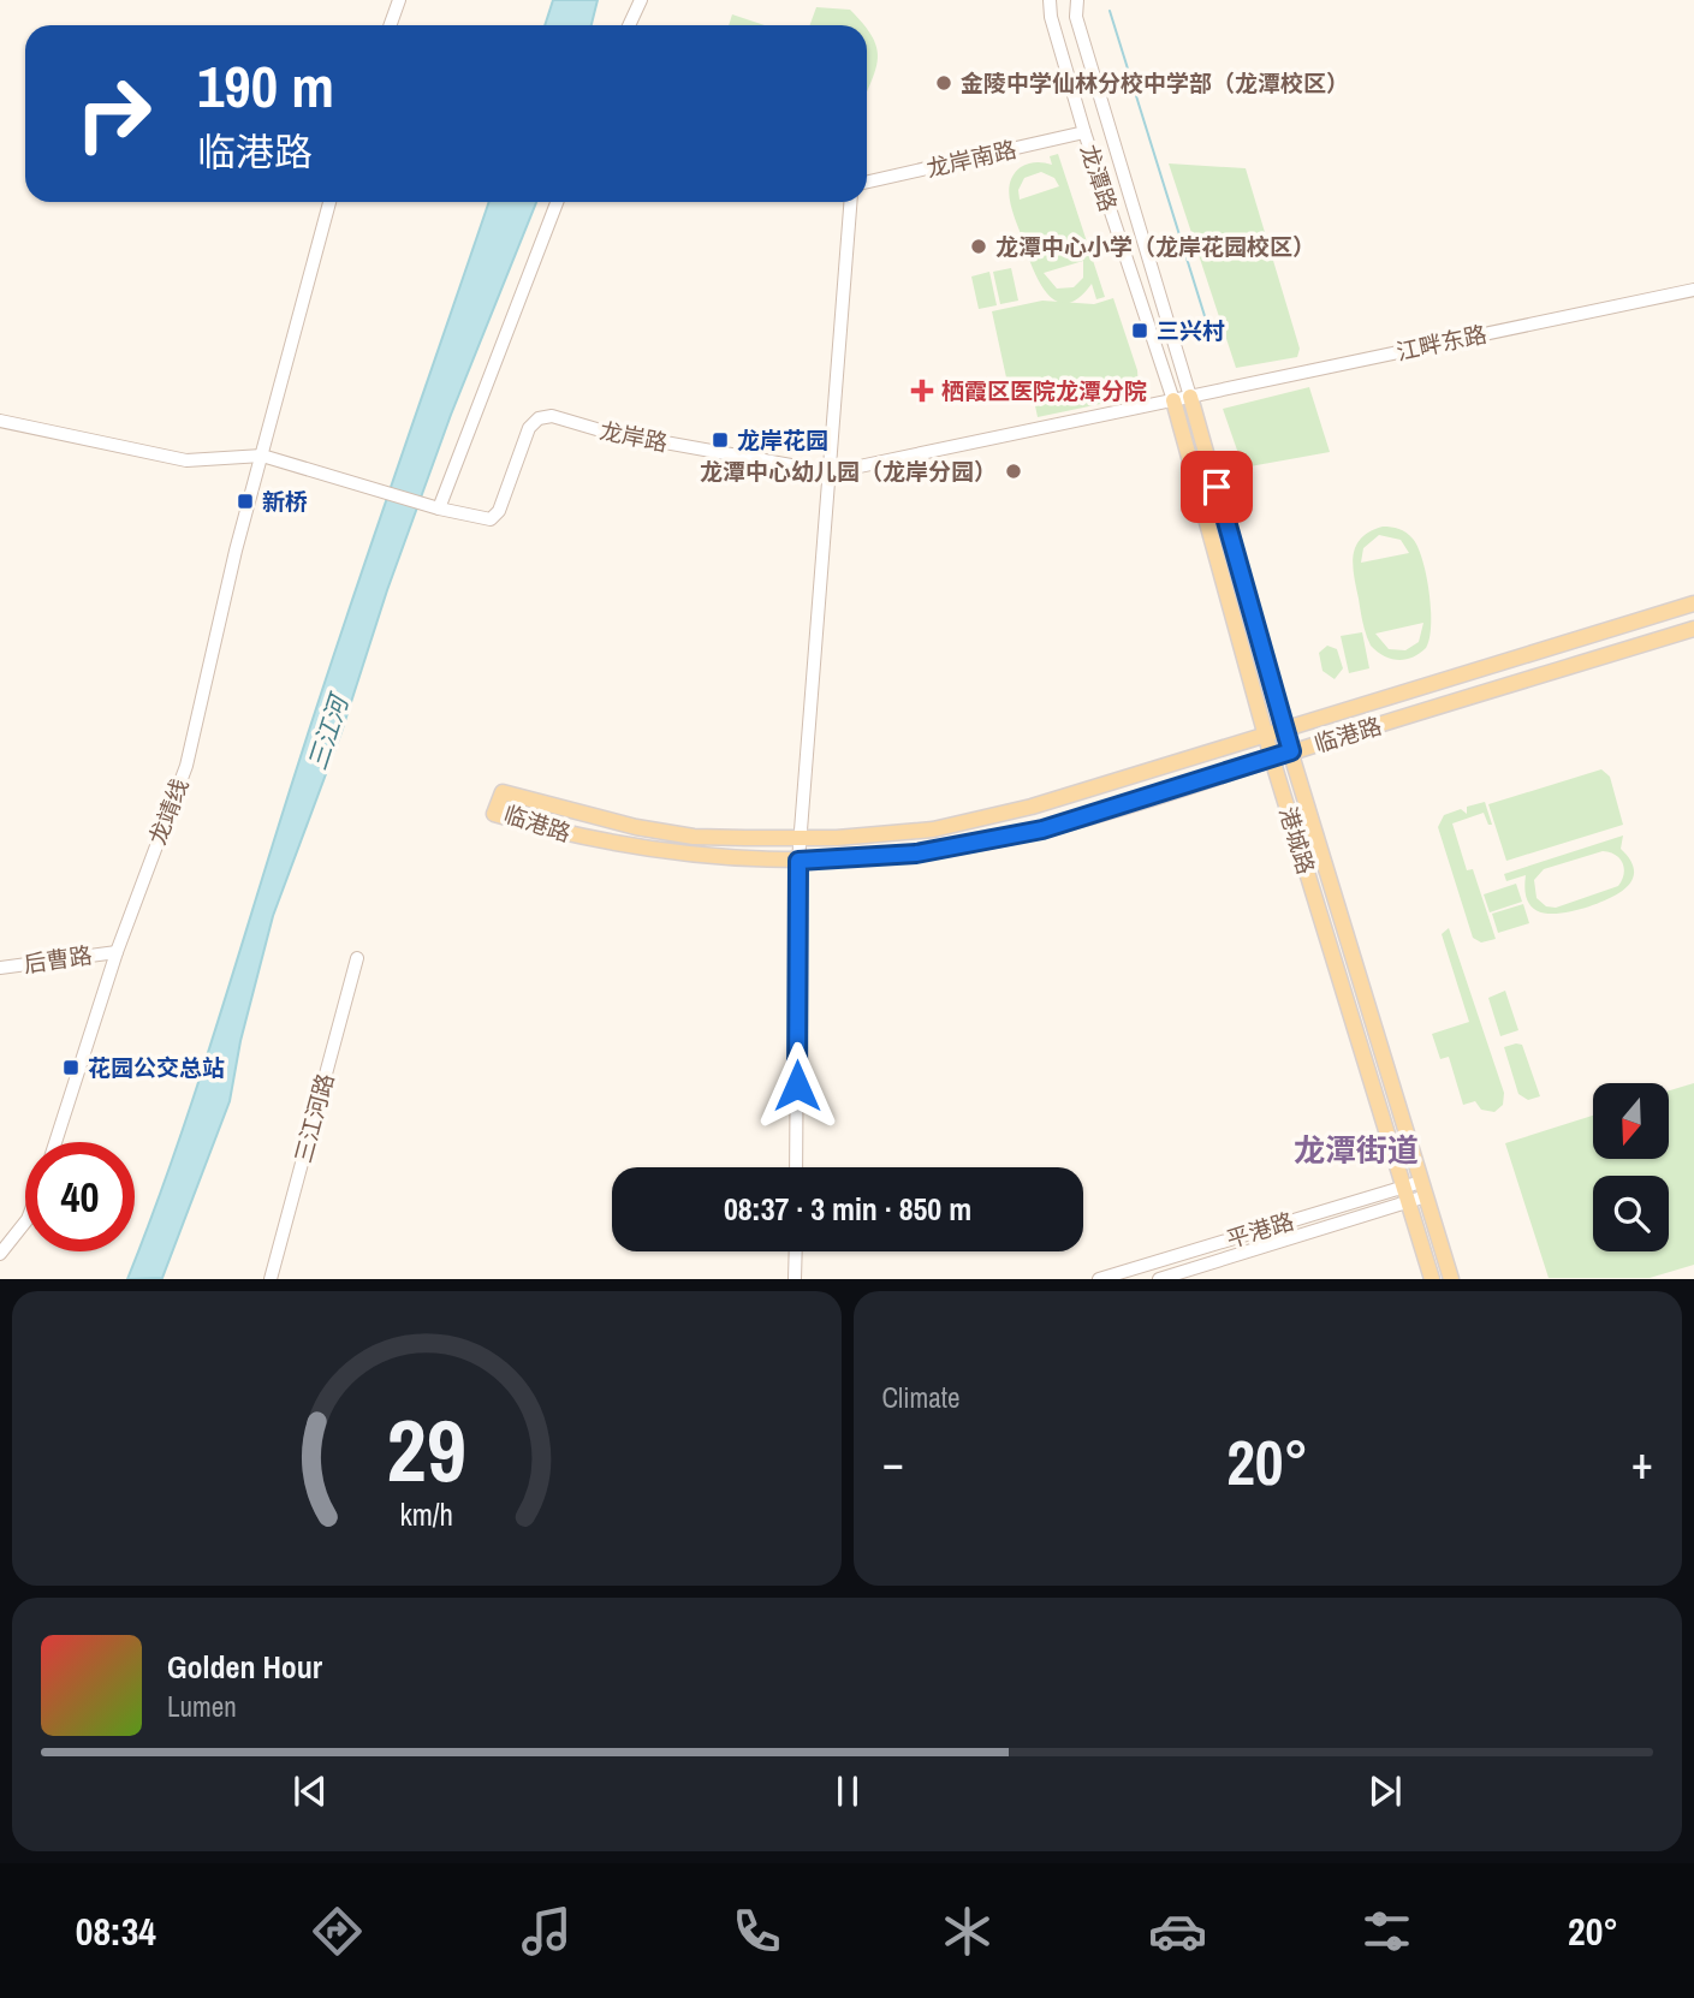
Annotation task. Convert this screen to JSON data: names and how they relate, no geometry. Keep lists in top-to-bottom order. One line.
{"streets":{"main road":["临港路","港城路"],"street":["龙岸南路","龙潭路","江畔东路","龙岸路","龙靖线","后曹路","三江河路","平港路"]},"crossings":[["龙岸南路","龙潭路"],["龙潭路","江畔东路"],["龙潭路","龙岸路"],["龙潭路","港城路"],["江畔东路","龙岸路"],["江畔东路","港城路"],["龙岸路","港城路"],["临港路","港城路"],["龙靖线","后曹路"],["港城路","平港路"]],"districts":["龙潭街道"],"water":["三江河"],"places":{"other":["金陵中学仙林分校中学部（龙潭校区）","龙潭中心小学（龙岸花园校区）","龙潭中心幼儿园（龙岸分园）"],"transit":["三兴村","龙岸花园","新桥","花园公交总站"],"health":["栖霞区医院龙潭分院"]},"north":"bottom","page":{"turn":["190 m","临港路"],"limit":"40","trip":"08:37 · 3 min · 850 m","tile":"Climate","heat":["−","20°","+"],"song":["Golden Hour","Lumen"],"tabs":["08:34","20°"],"gauge":["29","km/h"]}}
